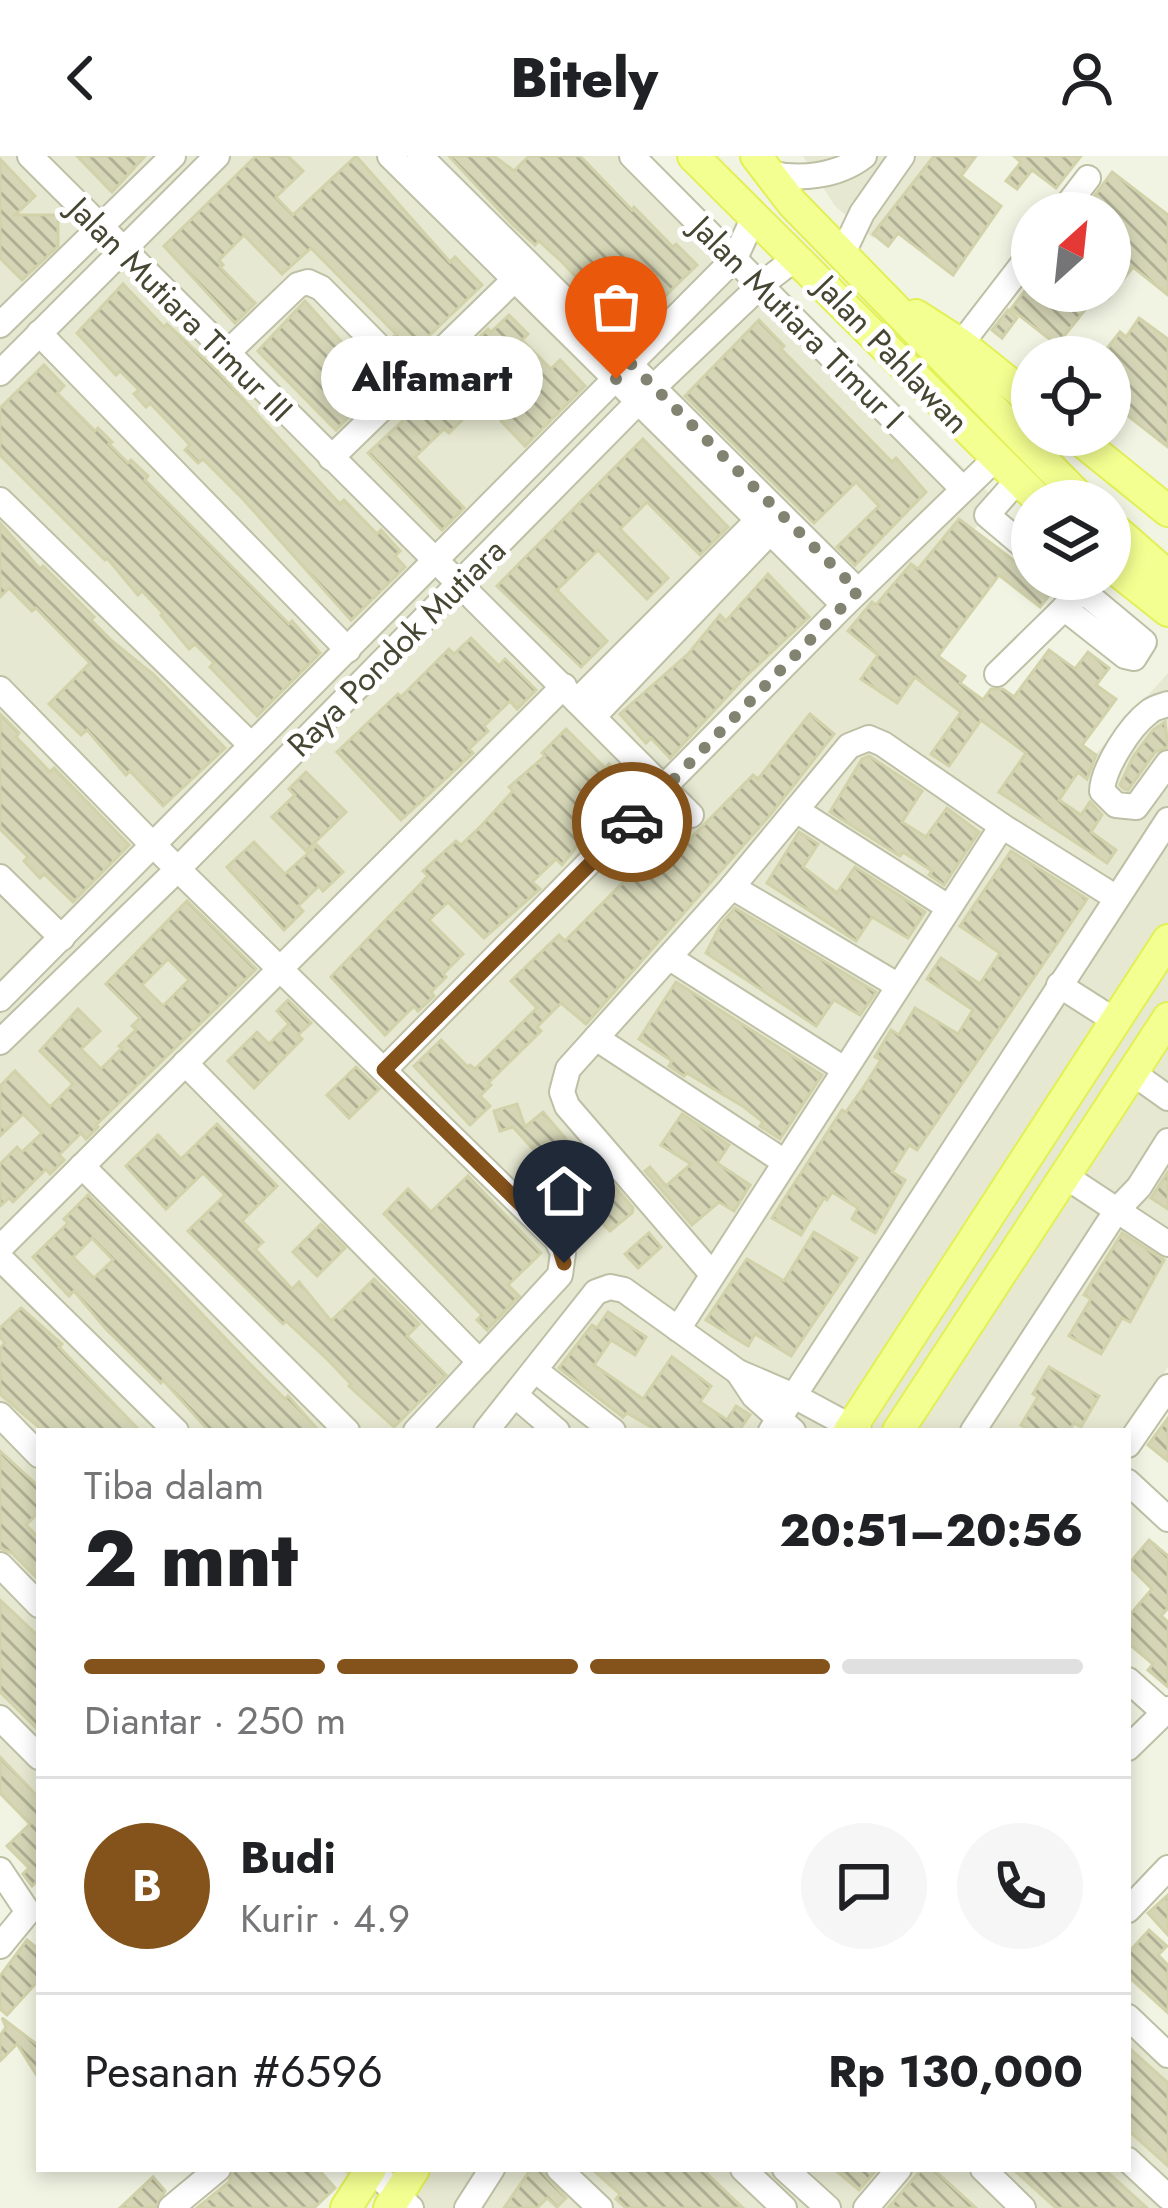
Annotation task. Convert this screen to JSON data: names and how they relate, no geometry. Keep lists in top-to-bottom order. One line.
{"streets":{"main road":["Jalan Pahlawan"],"street":["Jalan Mutiara Timur III","Jalan Mutiara Timur I","Raya Pondok Mutiara"]},"crossings":[["Jalan Mutiara Timur III","Raya Pondok Mutiara"],["Jalan Mutiara Timur I","Raya Pondok Mutiara"],["Jalan Pahlawan","Raya Pondok Mutiara"]],"places":["Alfamart"],"north":"top right","page":{"header":"Bitely","bubble":"Alfamart","heading":["2 mnt","Tiba dalam","20:51–20:56"],"panel":["Budi","Kurir · 4.9","Pesanan #6596","Rp 130,000"],"bar":"Diantar · 250 m","round":"B"}}
